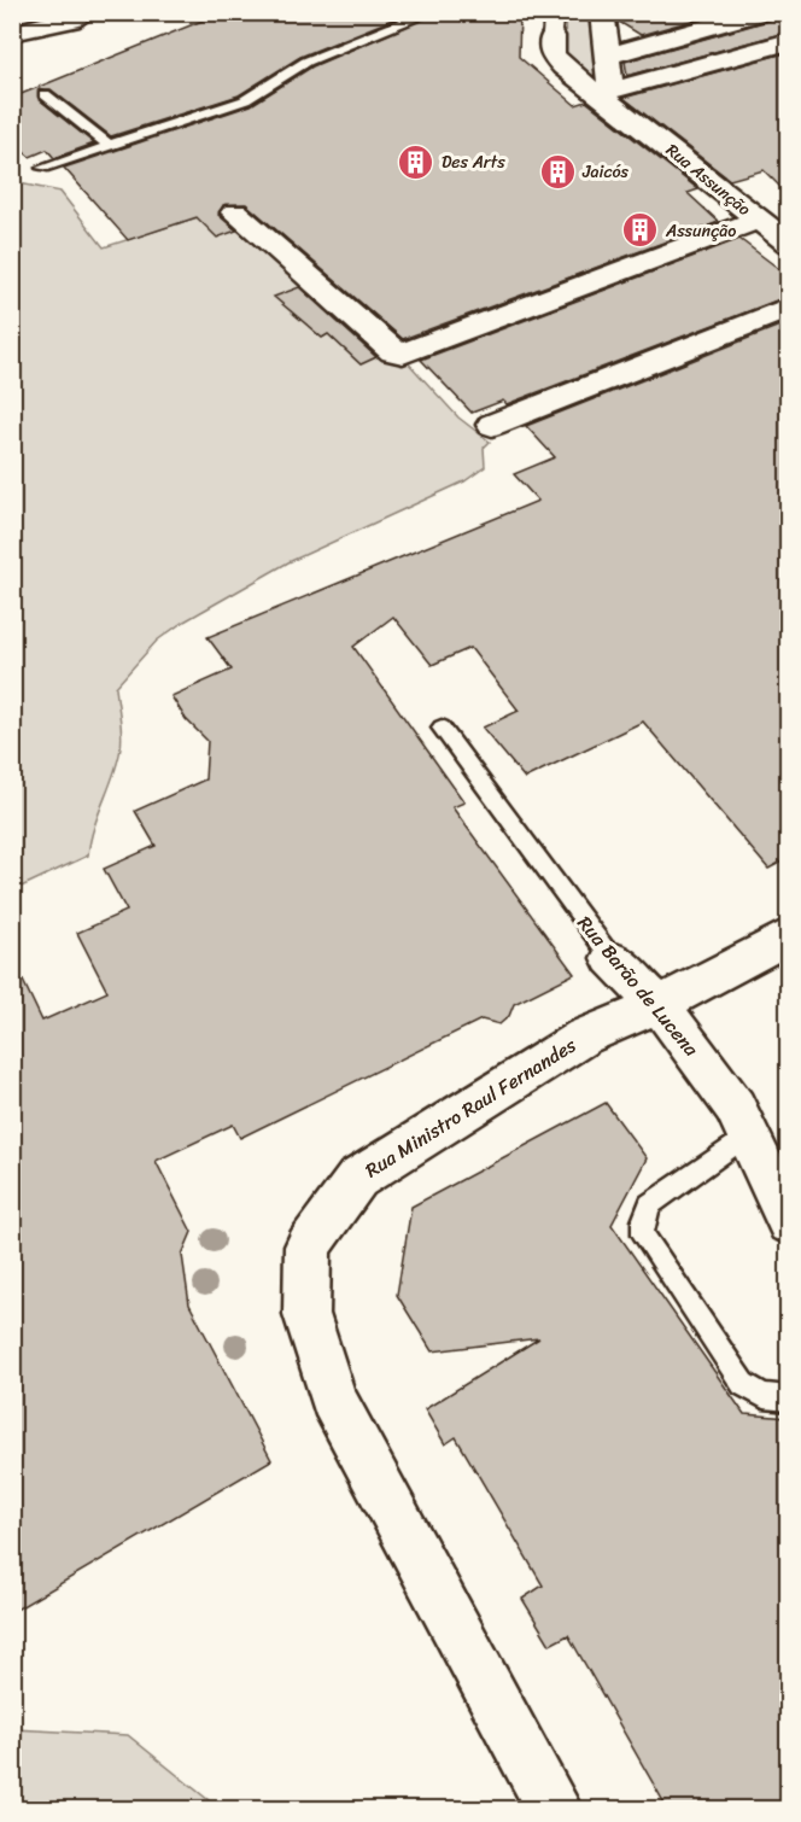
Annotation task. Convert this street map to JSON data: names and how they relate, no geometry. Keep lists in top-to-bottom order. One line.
{"streets":{"street":["Rua Assunção","Rua Barão de Lucena","Rua Ministro Raul Fernandes"]},"crossings":[["Rua Barão de Lucena","Rua Ministro Raul Fernandes"]],"places":{"building":["Des Arts","Jaicós","Assunção"]}}
